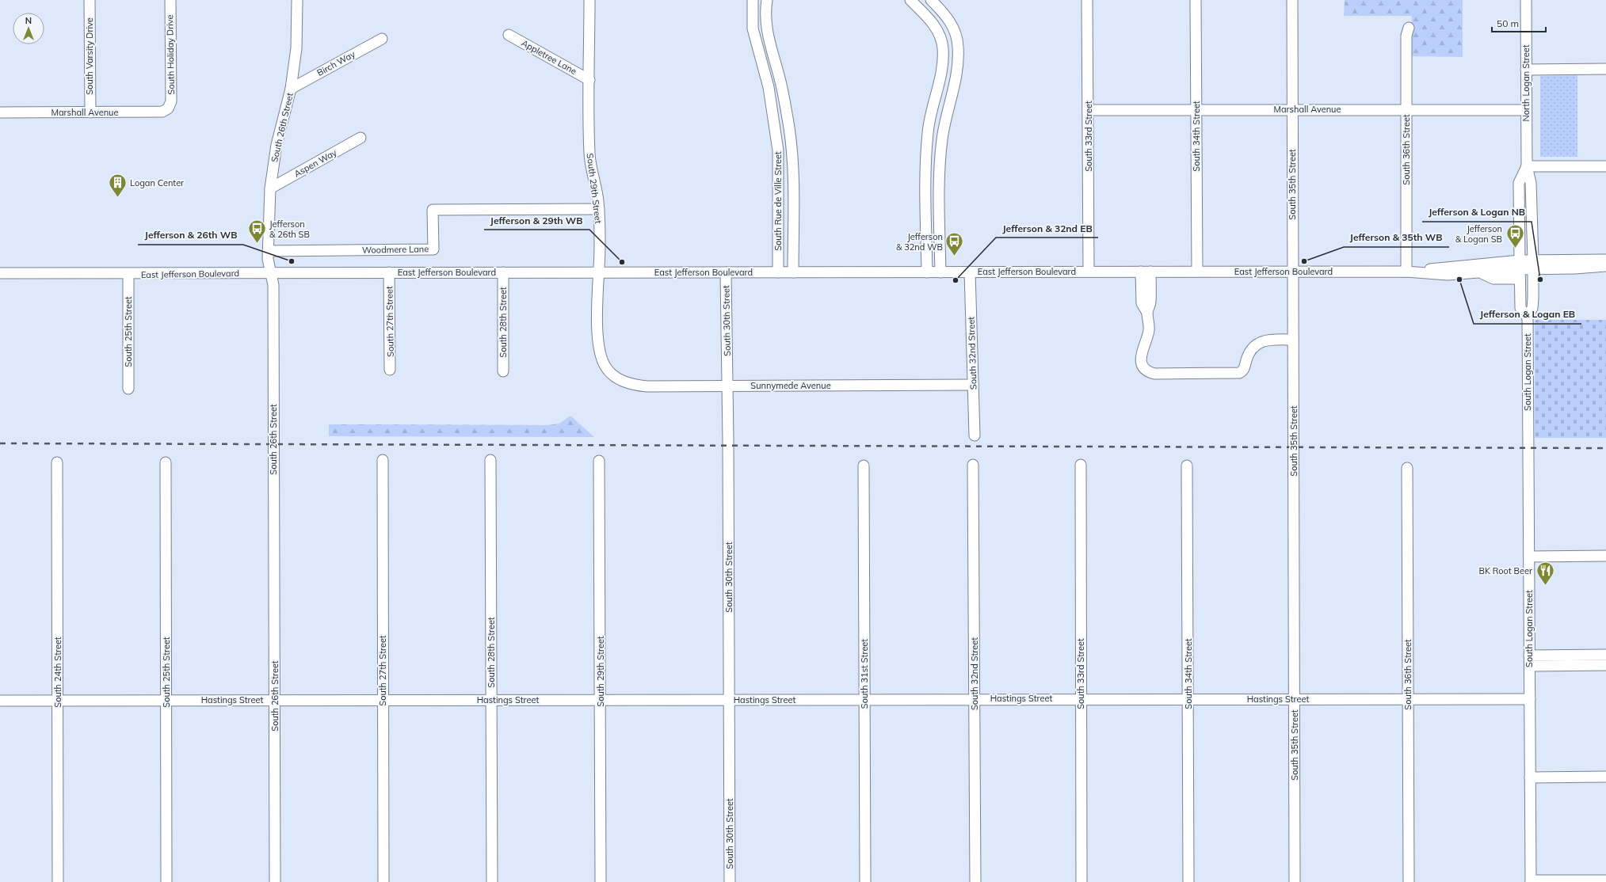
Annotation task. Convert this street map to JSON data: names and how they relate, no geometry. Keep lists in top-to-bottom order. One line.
{"streets":{"street":["South Holiday Drive","South Varsity Drive","Appletree Lane","Birch Way","North Logan Street","Marshall Avenue","South 26th Street","South 33rd Street","South 34th Street","South 36th Street","Aspen Way","South 35th Street","South 29th Street","South Rue de Ville Street","Woodmere Lane","East Jefferson Boulevard","South 30th Street","South 27th Street","South 28th Street","South 25th Street","South 32nd Street","South Logan Street","Sunnymede Avenue","South 24th Street","South 31st Street","Hastings Street"]},"crossings":[["South Holiday Drive","Marshall Avenue"],["South Varsity Drive","Marshall Avenue"],["Appletree Lane","South 29th Street"],["Birch Way","South 26th Street"],["North Logan Street","Marshall Avenue"],["North Logan Street","East Jefferson Boulevard"],["North Logan Street","South Logan Street"],["Marshall Avenue","South 33rd Street"],["Marshall Avenue","South 34th Street"],["Marshall Avenue","South 36th Street"],["Marshall Avenue","South 35th Street"],["South 26th Street","Aspen Way"],["South 26th Street","Woodmere Lane"],["South 26th Street","East Jefferson Boulevard"],["South 26th Street","Hastings Street"],["South 33rd Street","East Jefferson Boulevard"],["South 33rd Street","Hastings Street"],["South 34th Street","East Jefferson Boulevard"],["South 34th Street","Hastings Street"],["South 36th Street","East Jefferson Boulevard"],["South 36th Street","Hastings Street"],["South 35th Street","East Jefferson Boulevard"],["South 35th Street","Hastings Street"],["South 29th Street","Woodmere Lane"],["South 29th Street","East Jefferson Boulevard"],["South 29th Street","Sunnymede Avenue"],["South 29th Street","Hastings Street"],["South Rue de Ville Street","East Jefferson Boulevard"],["East Jefferson Boulevard","South 30th Street"],["East Jefferson Boulevard","South 27th Street"],["East Jefferson Boulevard","South 28th Street"],["East Jefferson Boulevard","South 25th Street"],["East Jefferson Boulevard","South 32nd Street"],["East Jefferson Boulevard","South Logan Street"],["South 30th Street","Sunnymede Avenue"],["South 30th Street","Hastings Street"],["South 27th Street","Hastings Street"],["South 28th Street","Hastings Street"],["South 25th Street","Hastings Street"],["South 32nd Street","Sunnymede Avenue"],["South 32nd Street","Hastings Street"],["South Logan Street","Hastings Street"],["South 24th Street","Hastings Street"],["South 31st Street","Hastings Street"]],"places":{"building":["Logan Center"],"bus stop":["Jefferson & 26th SB","Jefferson & Logan SB","Jefferson & 32nd WB"],"other":["Jefferson & 26th WB","Jefferson & 35th WB","Jefferson & 29th WB","Jefferson & Logan EB","Jefferson & Logan NB","Jefferson & 32nd EB"],"restaurant":["BK Root Beer"]},"scale_bar":"50 m","north":"top"}
